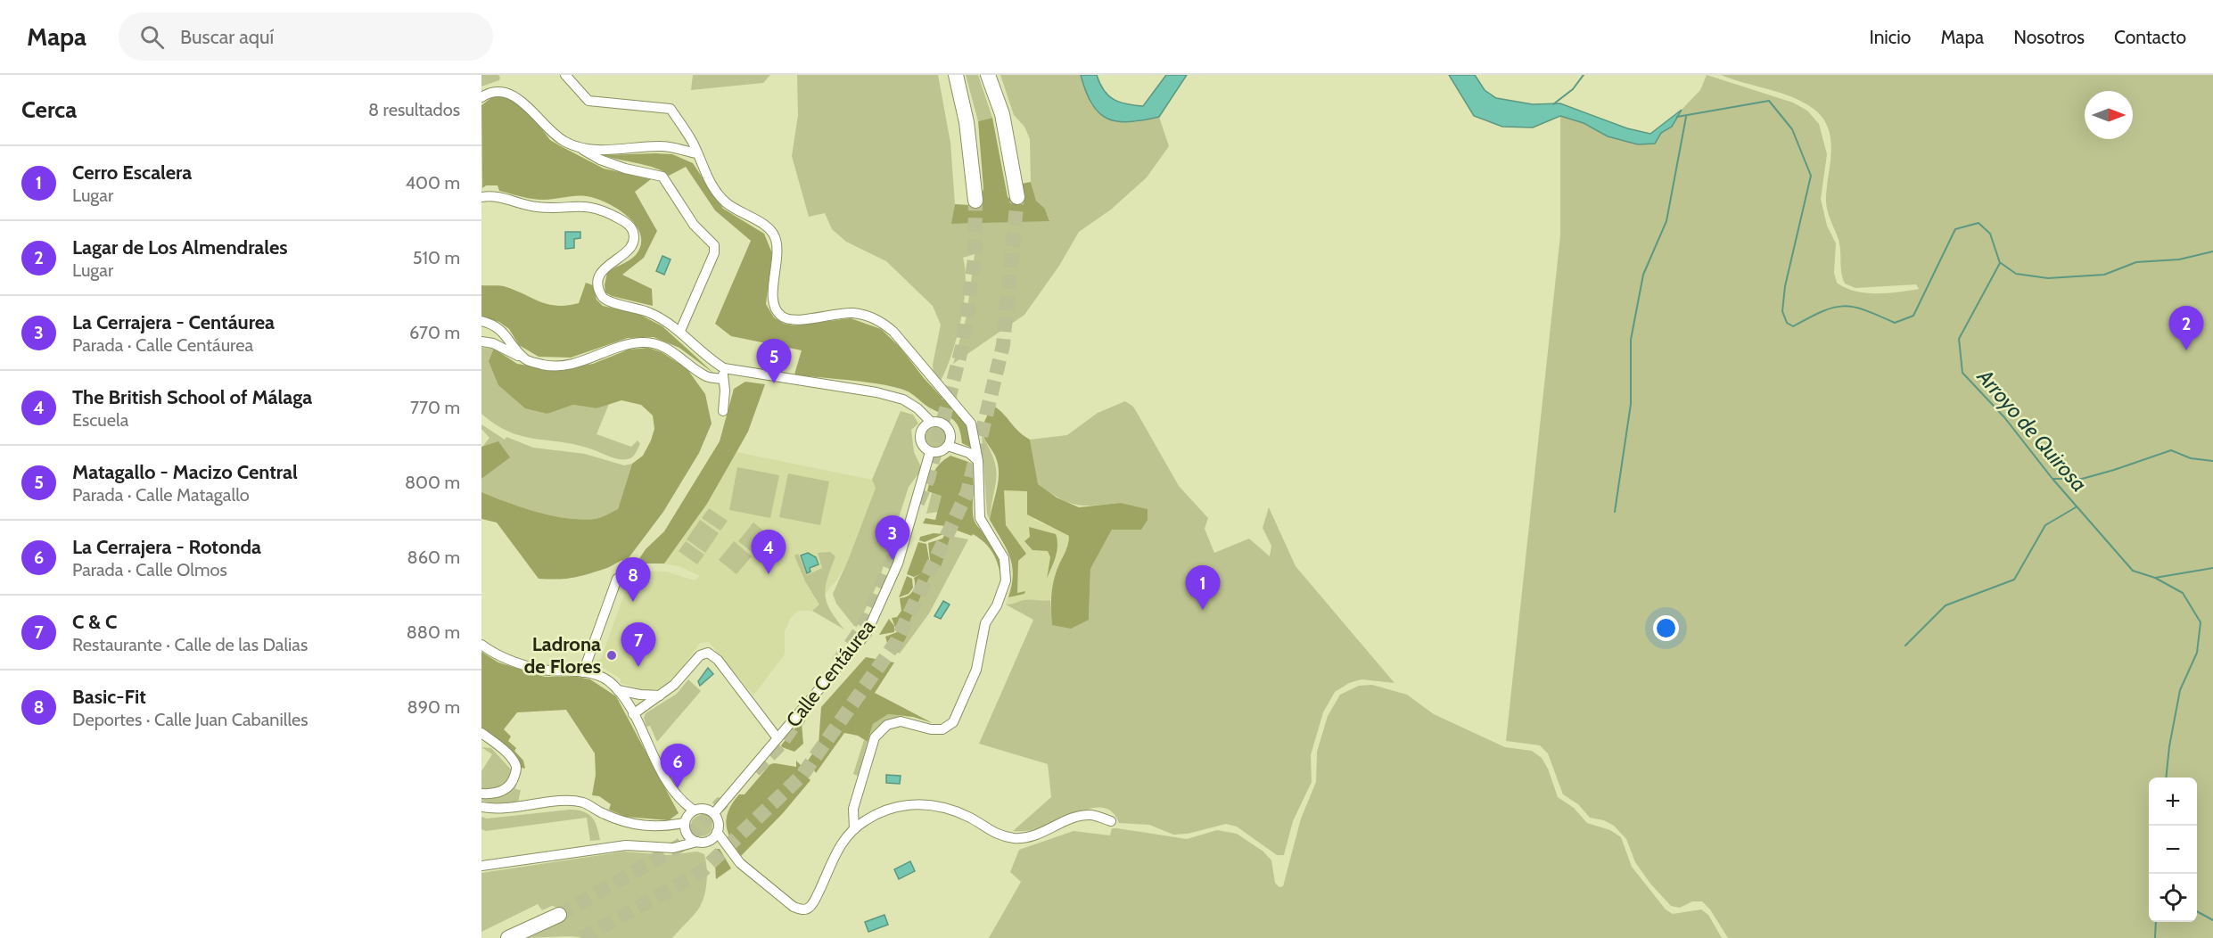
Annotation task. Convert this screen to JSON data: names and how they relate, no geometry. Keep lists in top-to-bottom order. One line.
{"streets":{"street":["Calle Centáurea"]},"water":["Arroyo de Quirosa"],"places":["Ladrona de Flores"],"north":"right","page":{"header":"Mapa","search":"Buscar aquí","nav":["Inicio","Mapa","Nosotros","Contacto"],"heading":["Cerca","8 resultados"],"list":[{"mark":"1","name":"Cerro Escalera","note":"Lugar","value":"400 m"},{"mark":"2","name":"Lagar de Los Almendrales","note":"Lugar","value":"510 m"},{"mark":"3","name":"La Cerrajera - Centáurea","note":"Parada · Calle Centáurea","value":"670 m"},{"mark":"4","name":"The British School of Málaga","note":"Escuela","value":"770 m"},{"mark":"5","name":"Matagallo - Macizo Central","note":"Parada · Calle Matagallo","value":"800 m"},{"mark":"6","name":"La Cerrajera - Rotonda","note":"Parada · Calle Olmos","value":"860 m"},{"mark":"7","name":"C & C","note":"Restaurante · Calle de las Dalias","value":"880 m"},{"mark":"8","name":"Basic-Fit","note":"Deportes · Calle Juan Cabanilles","value":"890 m"}],"pins":["2","5","3","4","8","1","7","6"],"map_buttons":["+","−"]}}
